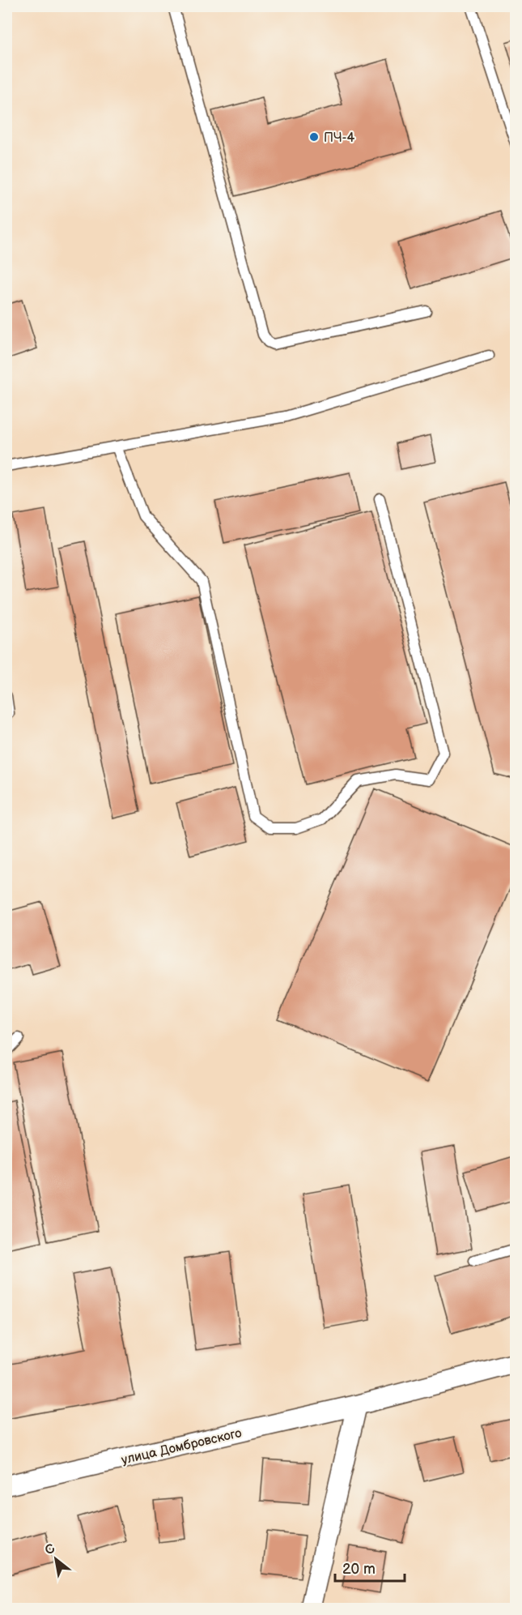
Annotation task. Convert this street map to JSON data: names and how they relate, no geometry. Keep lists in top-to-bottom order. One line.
{"streets":{"street":["улица Домбровского"]},"places":["ПЧ-4"],"scale_bar":"20 m","north":"top left"}
